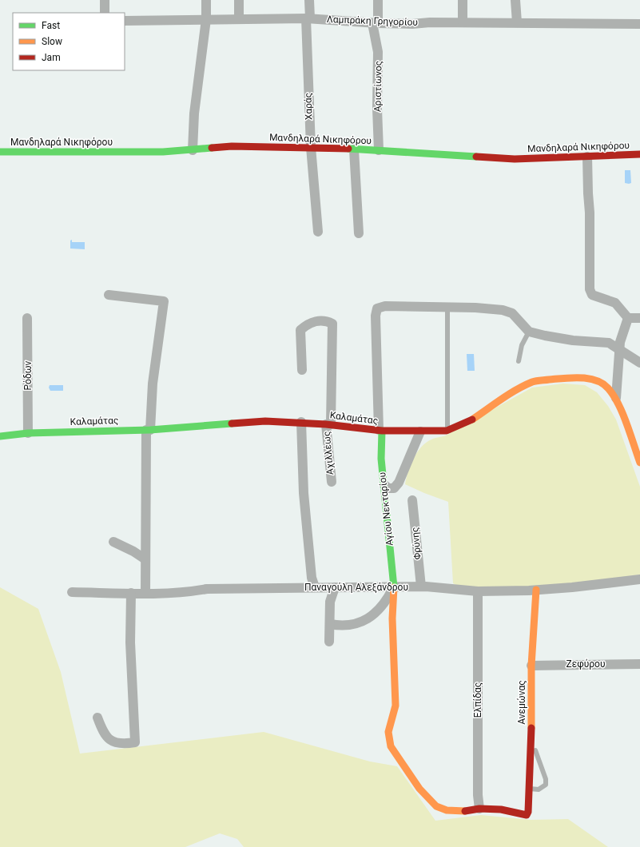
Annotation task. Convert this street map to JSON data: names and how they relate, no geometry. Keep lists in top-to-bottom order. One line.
{"streets":{"street":["Λαμπράκη Γρηγορίου","Αριστίωνος","Χαράς","Μανδηλαρά Νικηφόρου","Ρόδων","Καλαμάτας","Αχιλλέως","Αγίου Νεκταρίου","Φρύνης","Παναγούλη Αλεξάνδρου","Ζεφύρου","Ελπίδας","Ανεμώνας"]},"crossings":[["Λαμπράκη Γρηγορίου","Αριστίωνος"],["Λαμπράκη Γρηγορίου","Χαράς"],["Αριστίωνος","Μανδηλαρά Νικηφόρου"],["Χαράς","Μανδηλαρά Νικηφόρου"],["Ρόδων","Καλαμάτας"],["Καλαμάτας","Αχιλλέως"],["Καλαμάτας","Αγίου Νεκταρίου"],["Αγίου Νεκταρίου","Παναγούλη Αλεξάνδρου"],["Αγίου Νεκταρίου","Ελπίδας"],["Αγίου Νεκταρίου","Ανεμώνας"],["Φρύνης","Παναγούλη Αλεξάνδρου"],["Παναγούλη Αλεξάνδρου","Ελπίδας"],["Παναγούλη Αλεξάνδρου","Ανεμώνας"],["Ζεφύρου","Ανεμώνας"]],"legend":["Fast","Slow","Jam"]}
